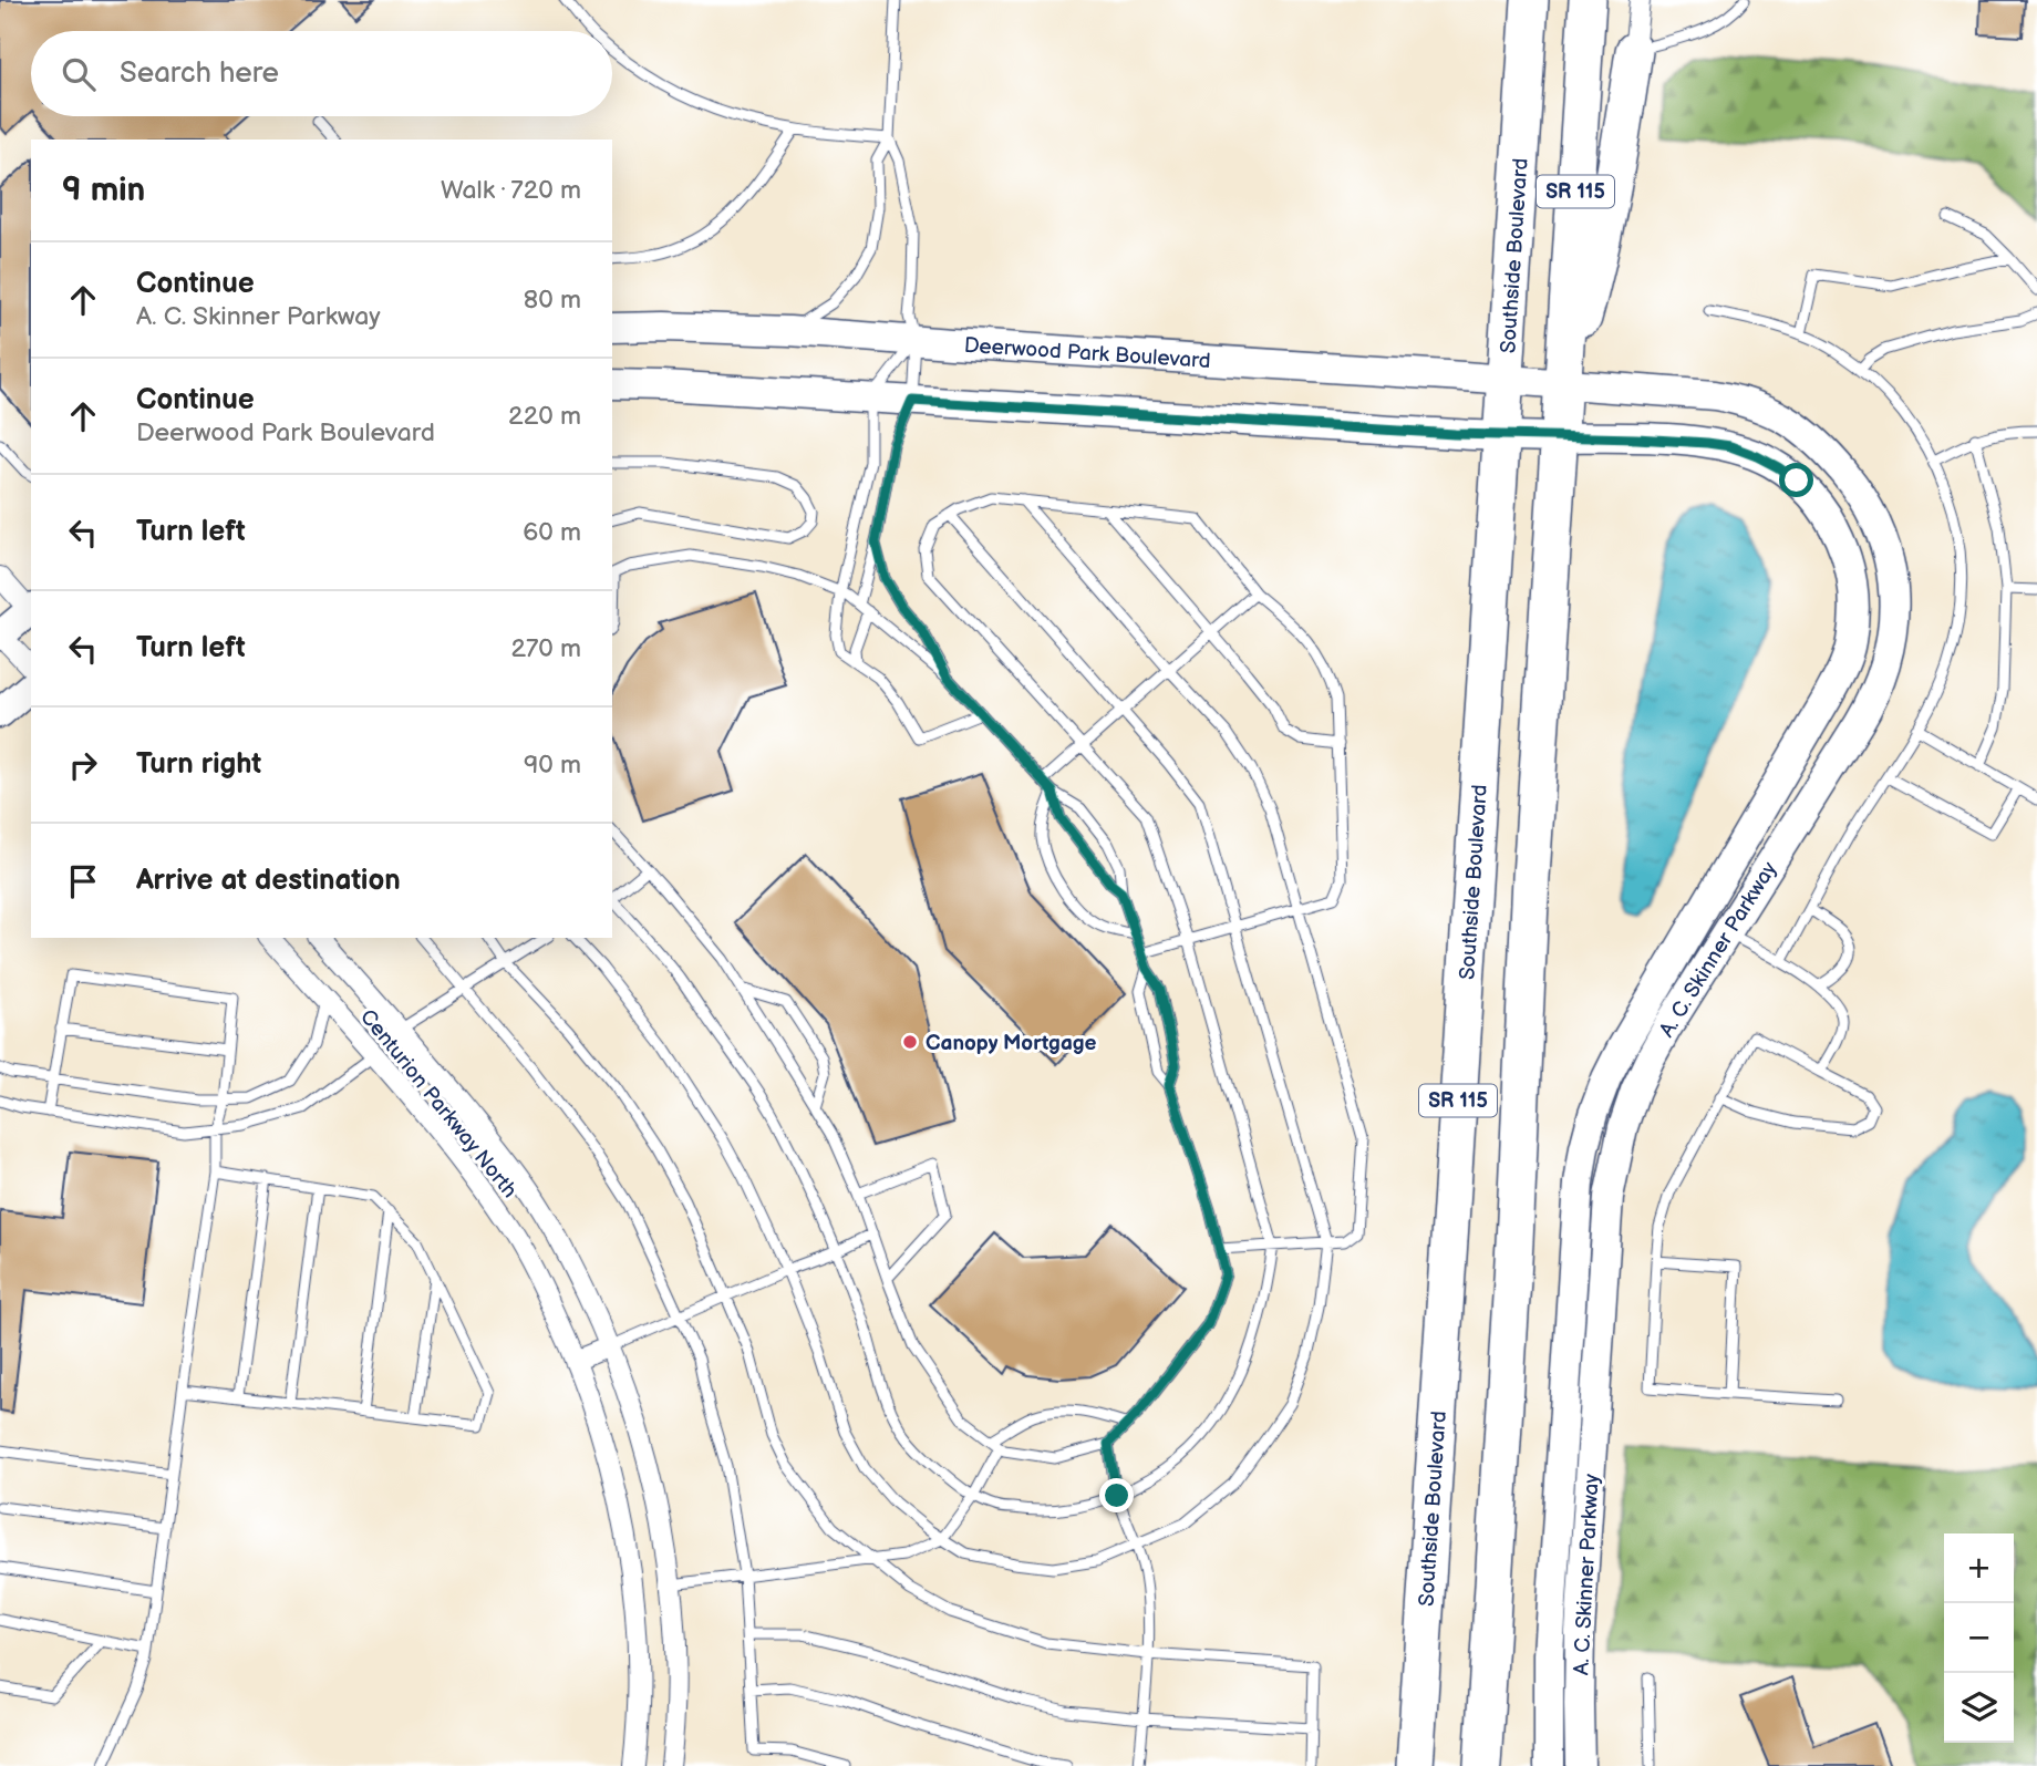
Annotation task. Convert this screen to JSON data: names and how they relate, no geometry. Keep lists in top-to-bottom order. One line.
{"streets":{"highway":["SR 115","Southside Boulevard"],"main road":["Deerwood Park Boulevard","A. C. Skinner Parkway"],"street":["Centurion Parkway North"]},"crossings":[["SR 115","Deerwood Park Boulevard"],["SR 115","A. C. Skinner Parkway"],["Southside Boulevard","Deerwood Park Boulevard"],["Deerwood Park Boulevard","A. C. Skinner Parkway"]],"places":["Canopy Mortgage"],"page":{"search":"Search here","heading":["9 min","Walk · 720 m"],"list":[["Continue","A. C. Skinner Parkway","80 m"],["Continue","Deerwood Park Boulevard","220 m"],["Turn left","60 m"],["Turn left","270 m"],["Turn right","90 m"],"Arrive at destination"],"map_buttons":["+","−"]}}
